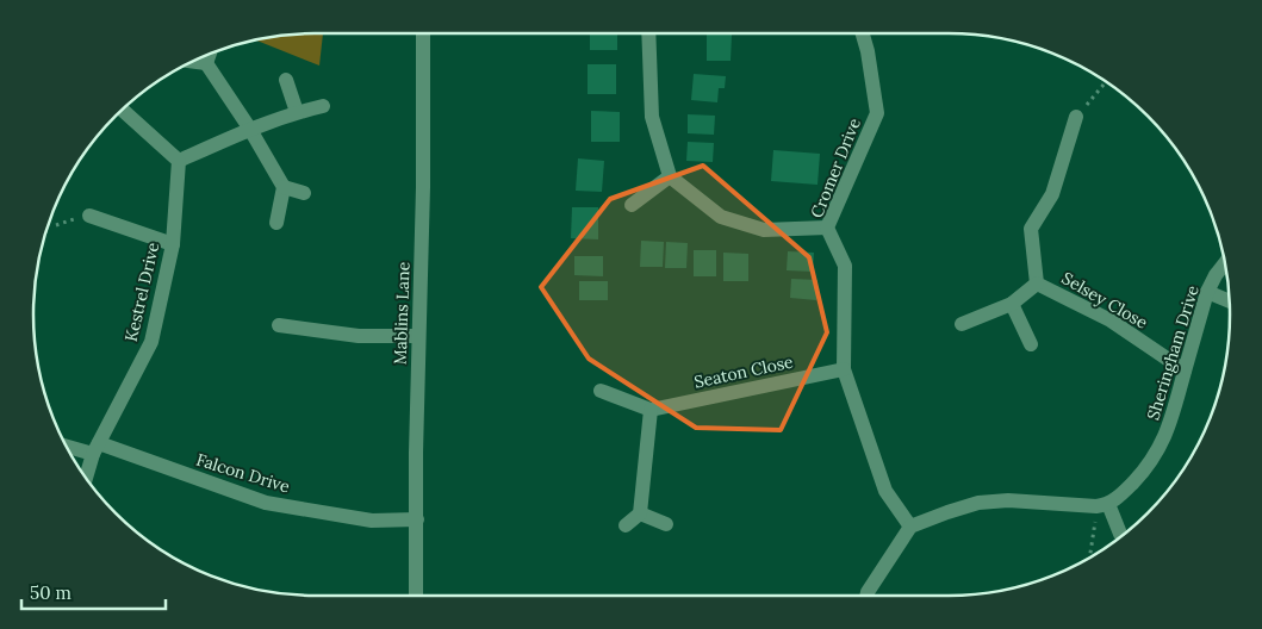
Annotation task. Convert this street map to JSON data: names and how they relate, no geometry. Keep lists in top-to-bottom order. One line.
{"streets":{"street":["Cromer Drive","Kestrel Drive","Selsey Close","Mablins Lane","Sheringham Drive","Seaton Close","Falcon Drive"]},"crossings":[["Cromer Drive","Seaton Close"],["Kestrel Drive","Falcon Drive"],["Selsey Close","Sheringham Drive"],["Mablins Lane","Falcon Drive"]],"scale_bar":"50 m"}
